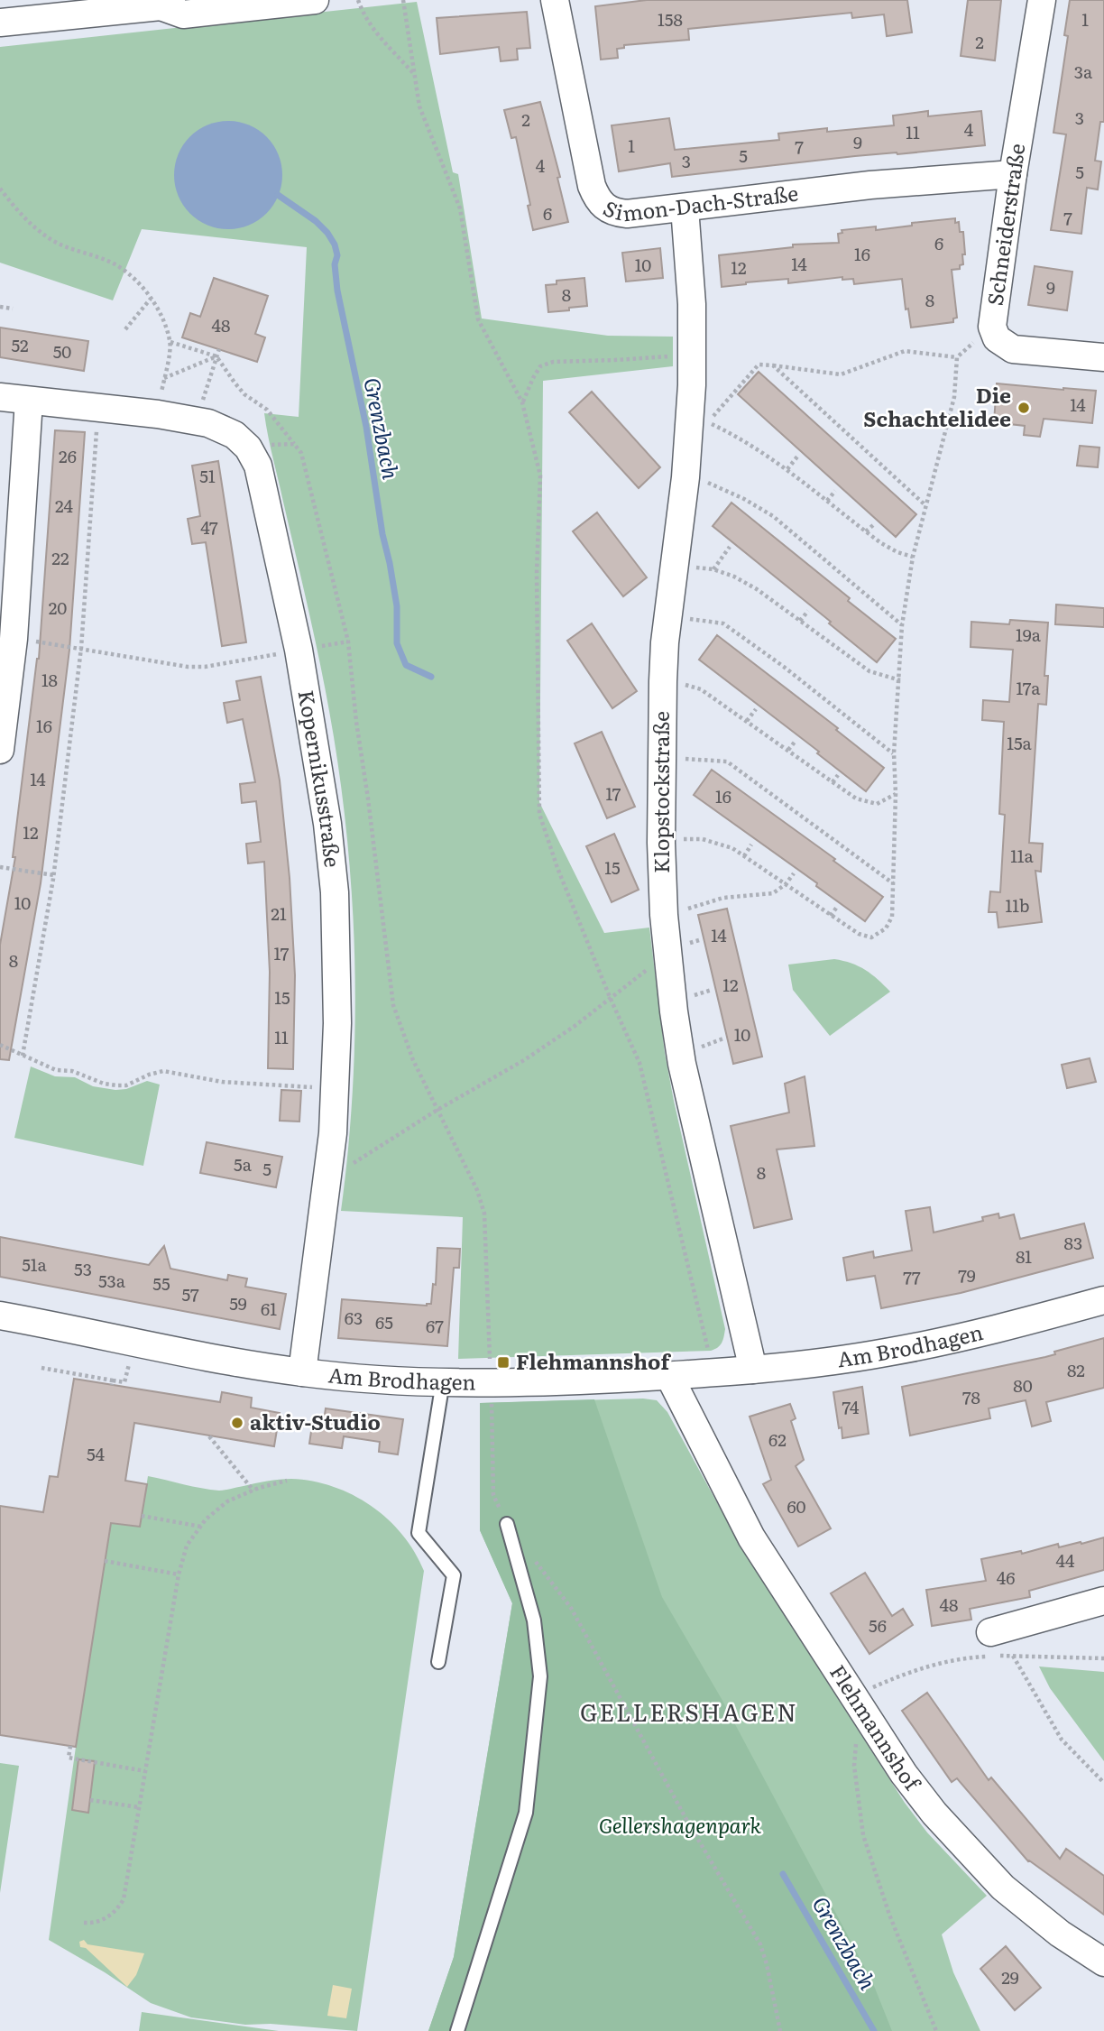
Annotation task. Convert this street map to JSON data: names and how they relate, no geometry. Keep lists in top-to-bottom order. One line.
{"streets":{"street":["Simon-Dach-Straße","Schneiderstraße","Kopernikusstraße","Klopstockstraße","Am Brodhagen","Flehmannshof"]},"crossings":[["Simon-Dach-Straße","Schneiderstraße"],["Simon-Dach-Straße","Klopstockstraße"],["Kopernikusstraße","Am Brodhagen"],["Klopstockstraße","Am Brodhagen"],["Am Brodhagen","Flehmannshof"]],"districts":["GELLERSHAGEN"],"water":["Grenzbach"],"parks":["Gellershagenpark"],"places":{"other":["Die Schachtelidee","aktiv-Studio"],"transit":["Flehmannshof"]},"house_numbers":["158","1","2","3a","3","2","4","11","9","1","7","5","3","4","5","6","7","6","16","14","10","12","9","8","8","48","52","50","14","26","51","24","47","22","20","19a","18","17a","16","15a","14","17","16","12","11a","15","10","11b","21","14","17","8","12","15","10","11","5a","5","8","83","81","51a","53","79","77","53a","55","57","59","61","63","65","67","82","80","78","74","62","54","60","44","46","48","56","29"]}
